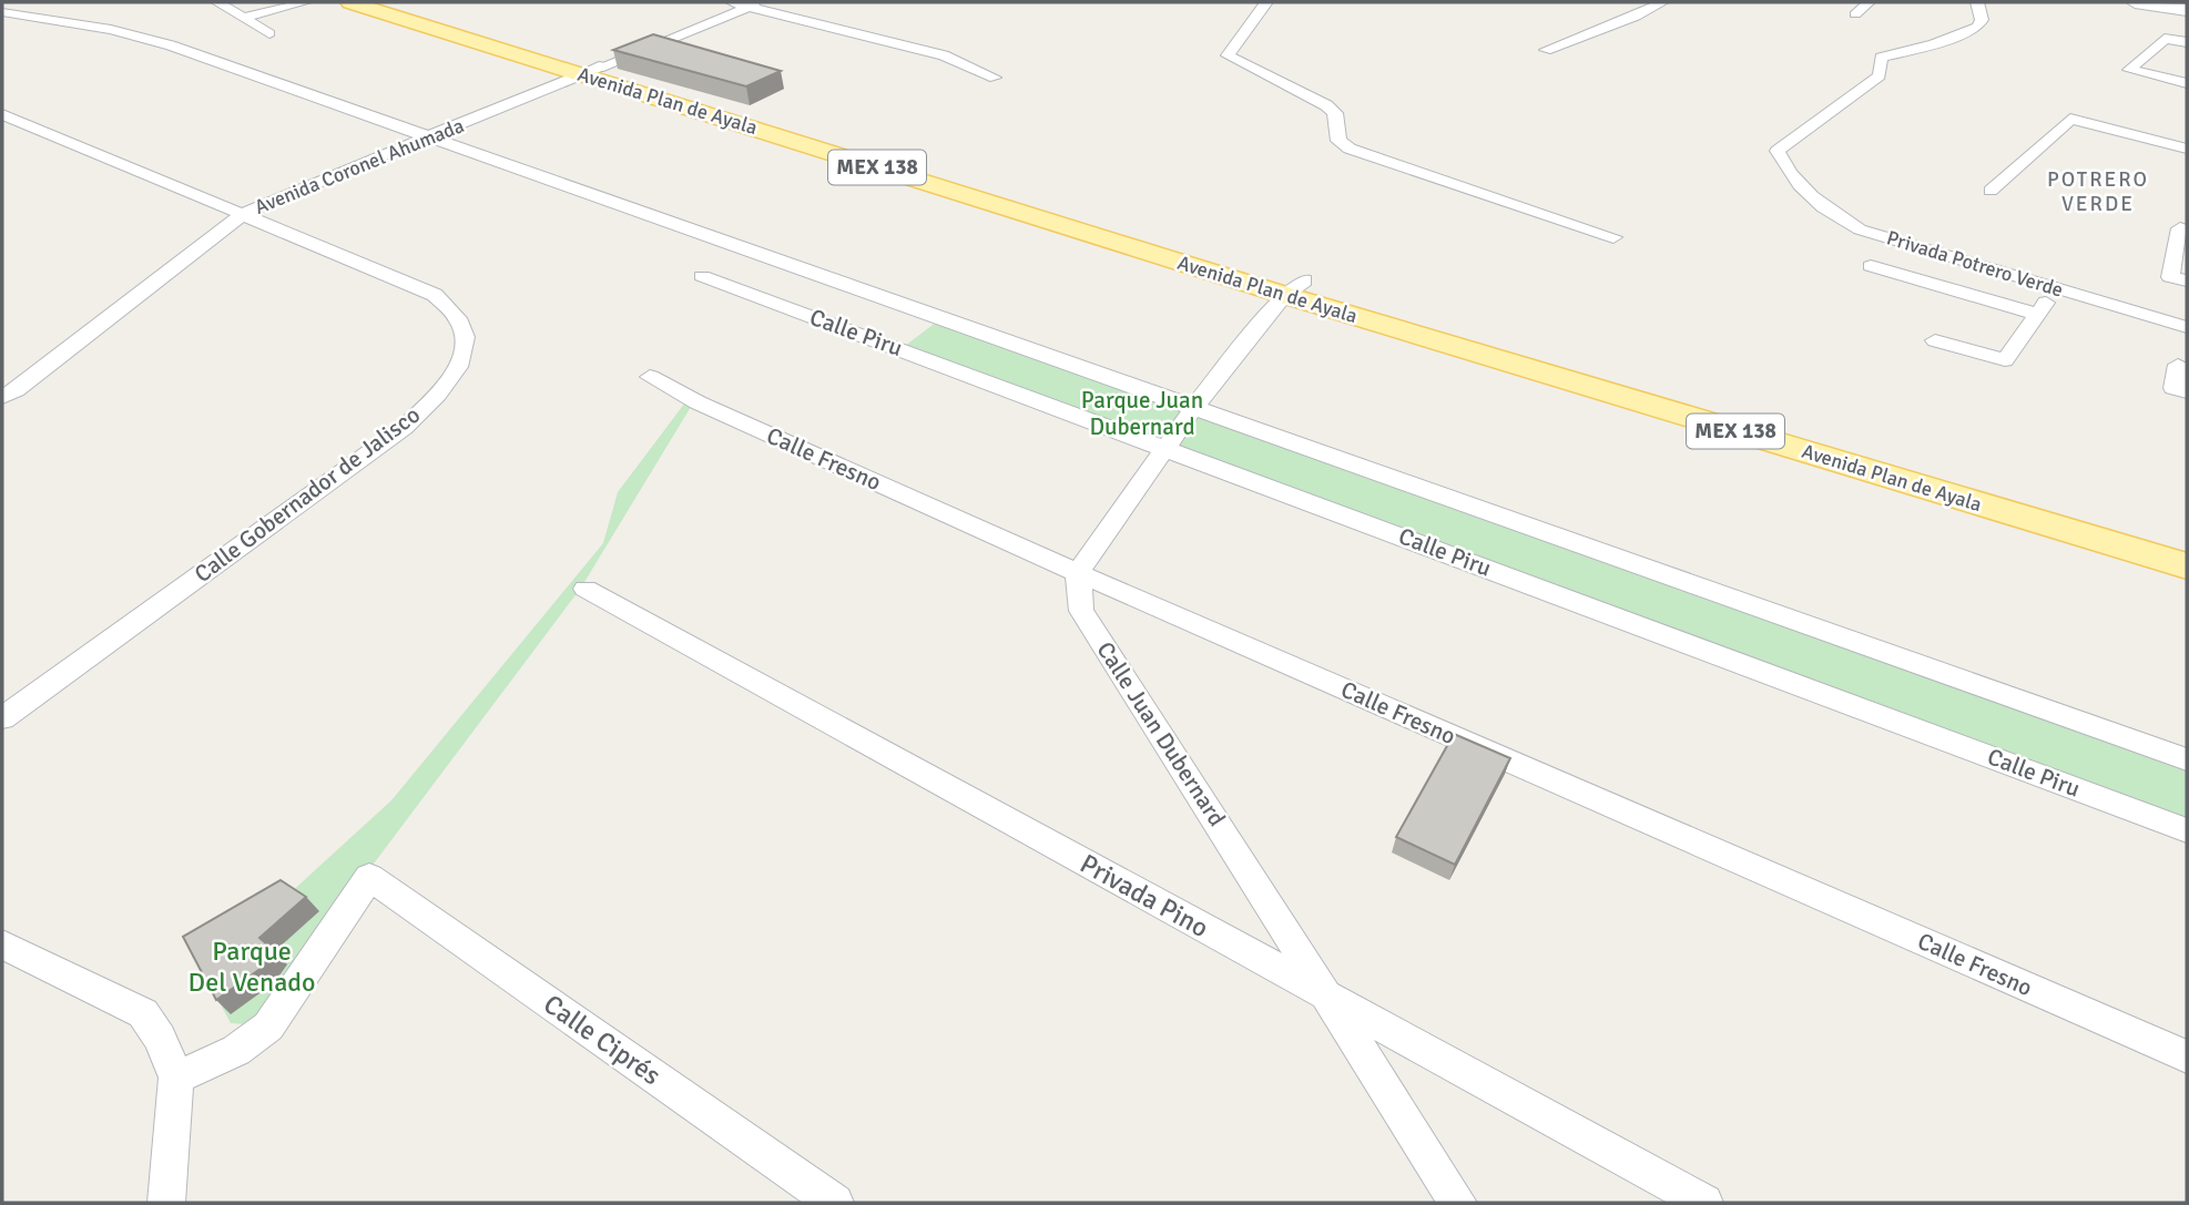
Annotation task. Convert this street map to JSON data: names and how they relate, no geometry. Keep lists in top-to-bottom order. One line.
{"streets":{"main road":["Avenida Plan de Ayala","MEX 138"],"street":["Avenida Coronel Ahumada","Privada Potrero Verde","Calle Piru","Calle Fresno","Calle Gobernador de Jalisco","Calle Juan Dubernard","Privada Pino","Calle Ciprés"]},"crossings":[["Avenida Plan de Ayala","Avenida Coronel Ahumada"],["Avenida Coronel Ahumada","Calle Gobernador de Jalisco"],["Calle Fresno","Calle Juan Dubernard"],["Calle Juan Dubernard","Privada Pino"]],"districts":["POTRERO VERDE"],"parks":["Parque Juan Dubernard","Parque Del Venado"]}
